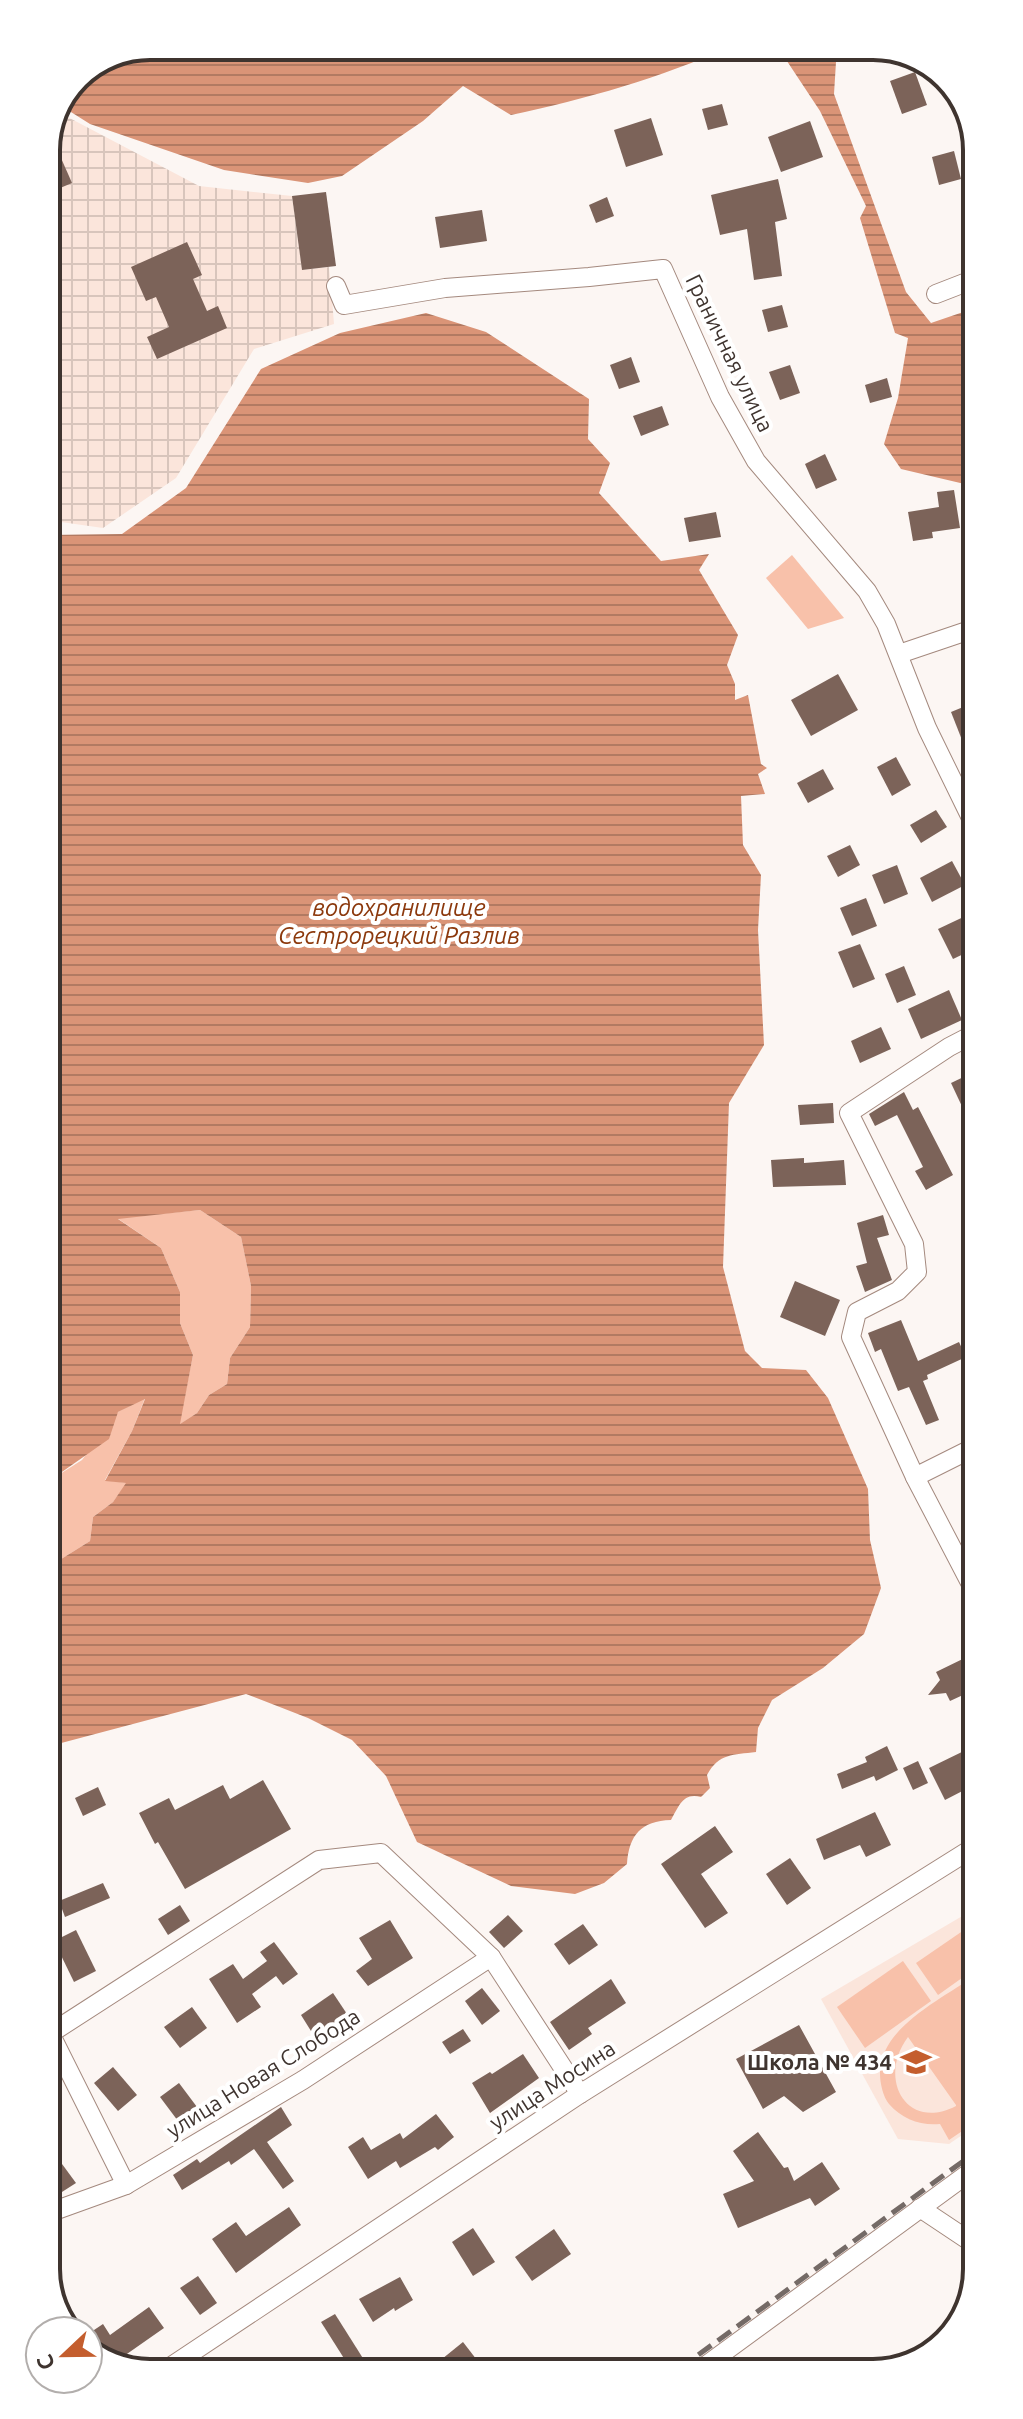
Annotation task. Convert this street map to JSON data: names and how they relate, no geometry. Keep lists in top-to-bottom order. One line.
{"streets":{"street":["Граничная улица","улица Новая Слобода","улица Мосина"]},"water":["водохранилище Сестрорецкий Разлив"],"places":{"school or university":["Школа № 434"]},"north":"left"}
